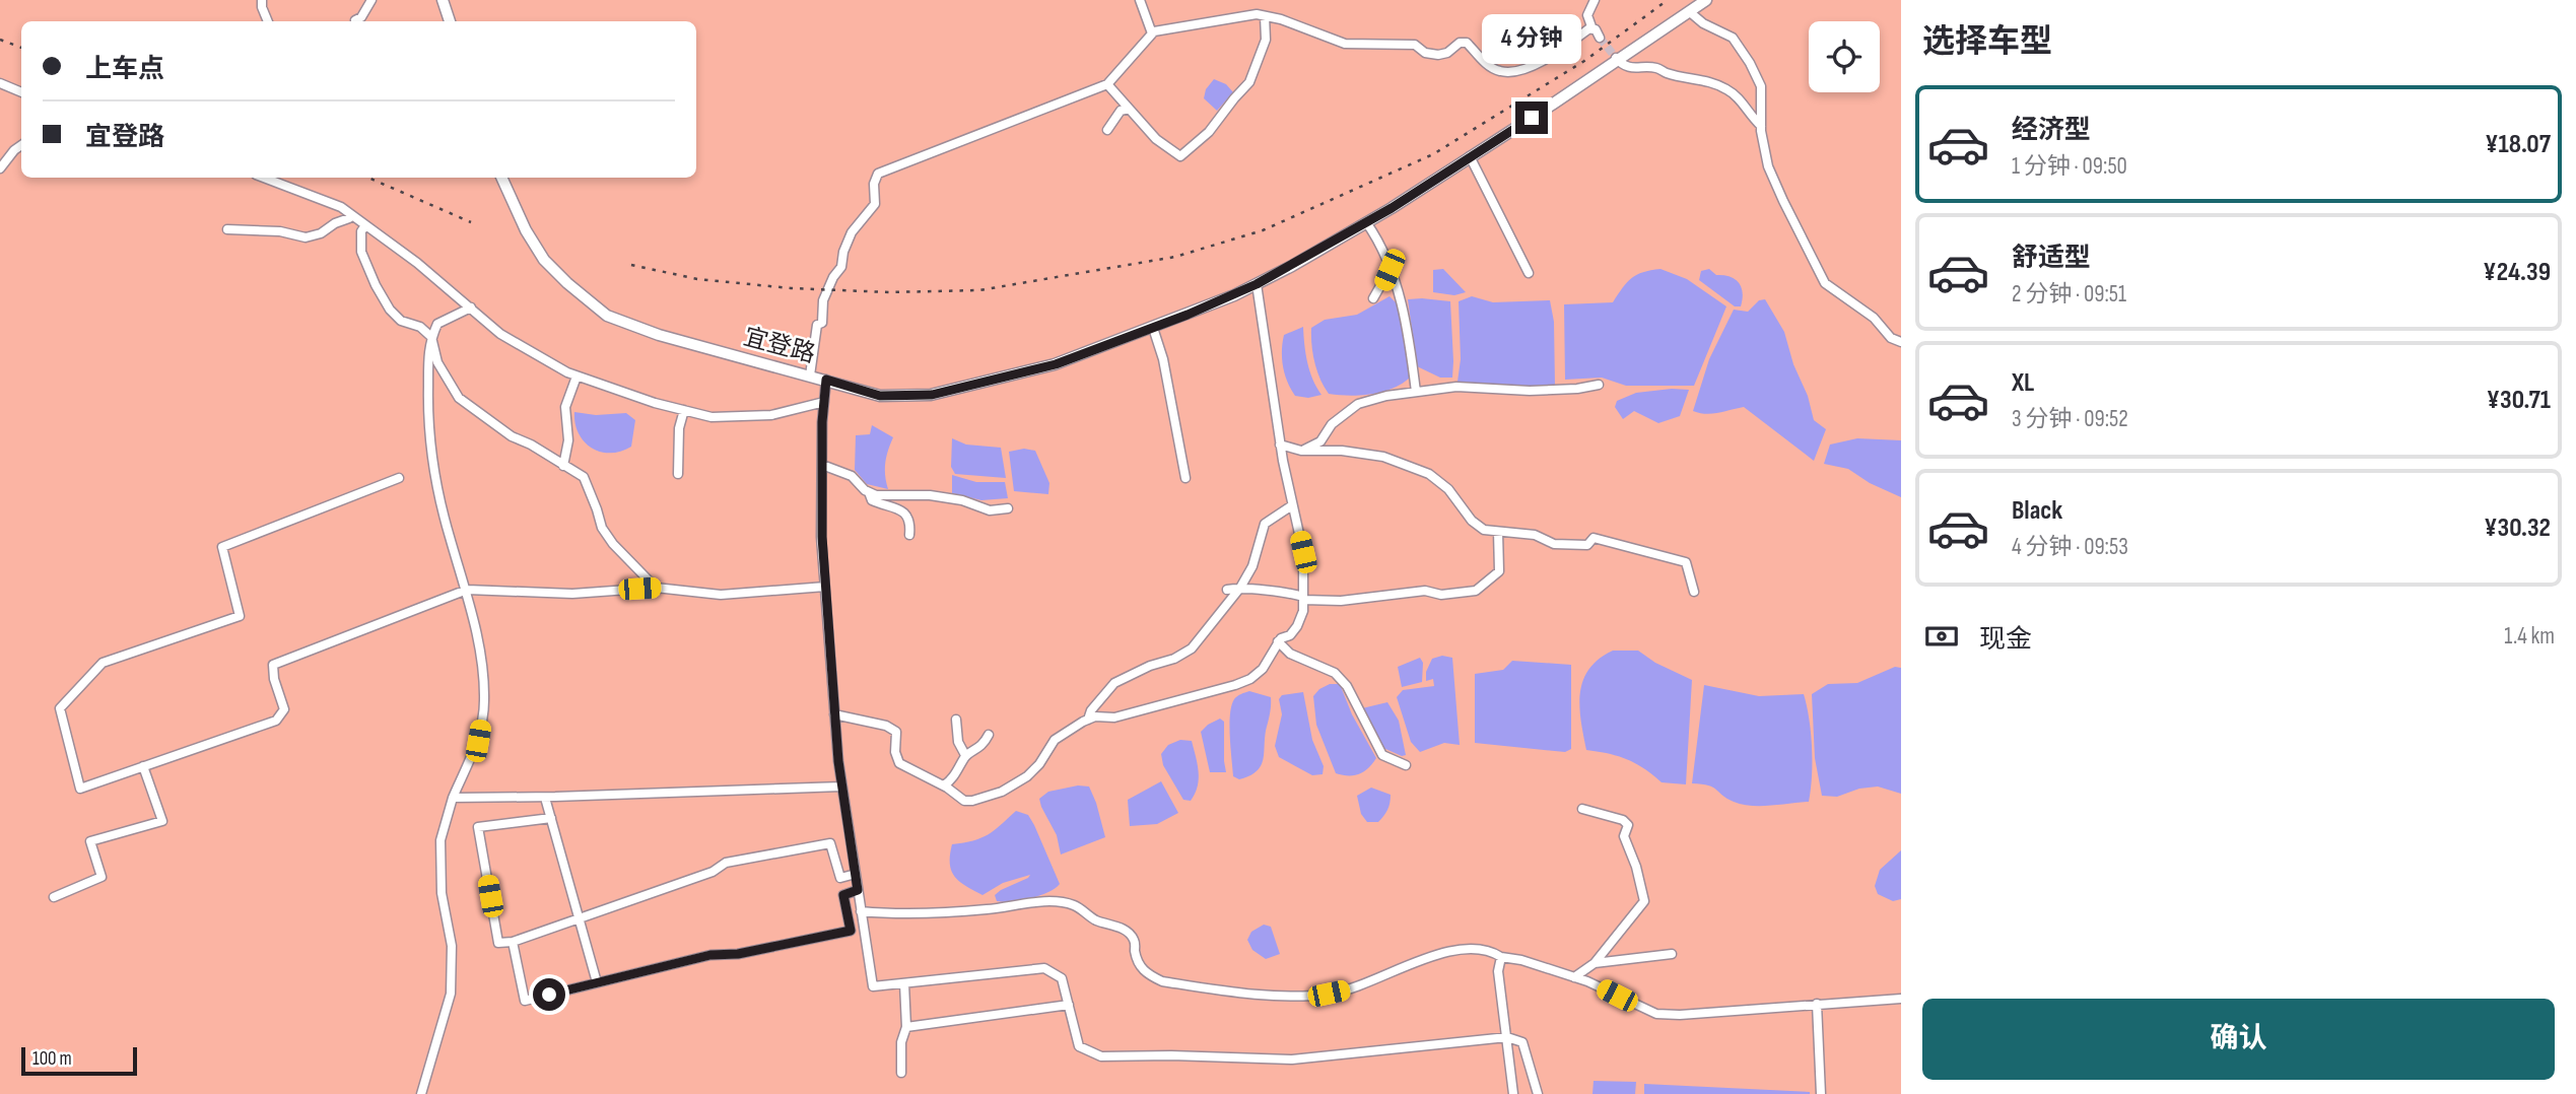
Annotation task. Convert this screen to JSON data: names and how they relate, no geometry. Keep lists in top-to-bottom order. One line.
{"streets":{"street":["宜登路"]},"scale_bar":"100 m","page":{"heading":"选择车型","bubble":"4 分钟","banner":["上车点","宜登路"],"list":[{"name":"经济型","note":"1 分钟 · 09:50","value":"¥18.07"},{"name":"舒适型","note":"2 分钟 · 09:51","value":"¥24.39"},{"name":"XL","note":"3 分钟 · 09:52","value":"¥30.71"},{"name":"Black","note":"4 分钟 · 09:53","value":"¥30.32"}],"pay":["现金","1.4 km"],"buttons":"确认","scale":"100 m"}}
